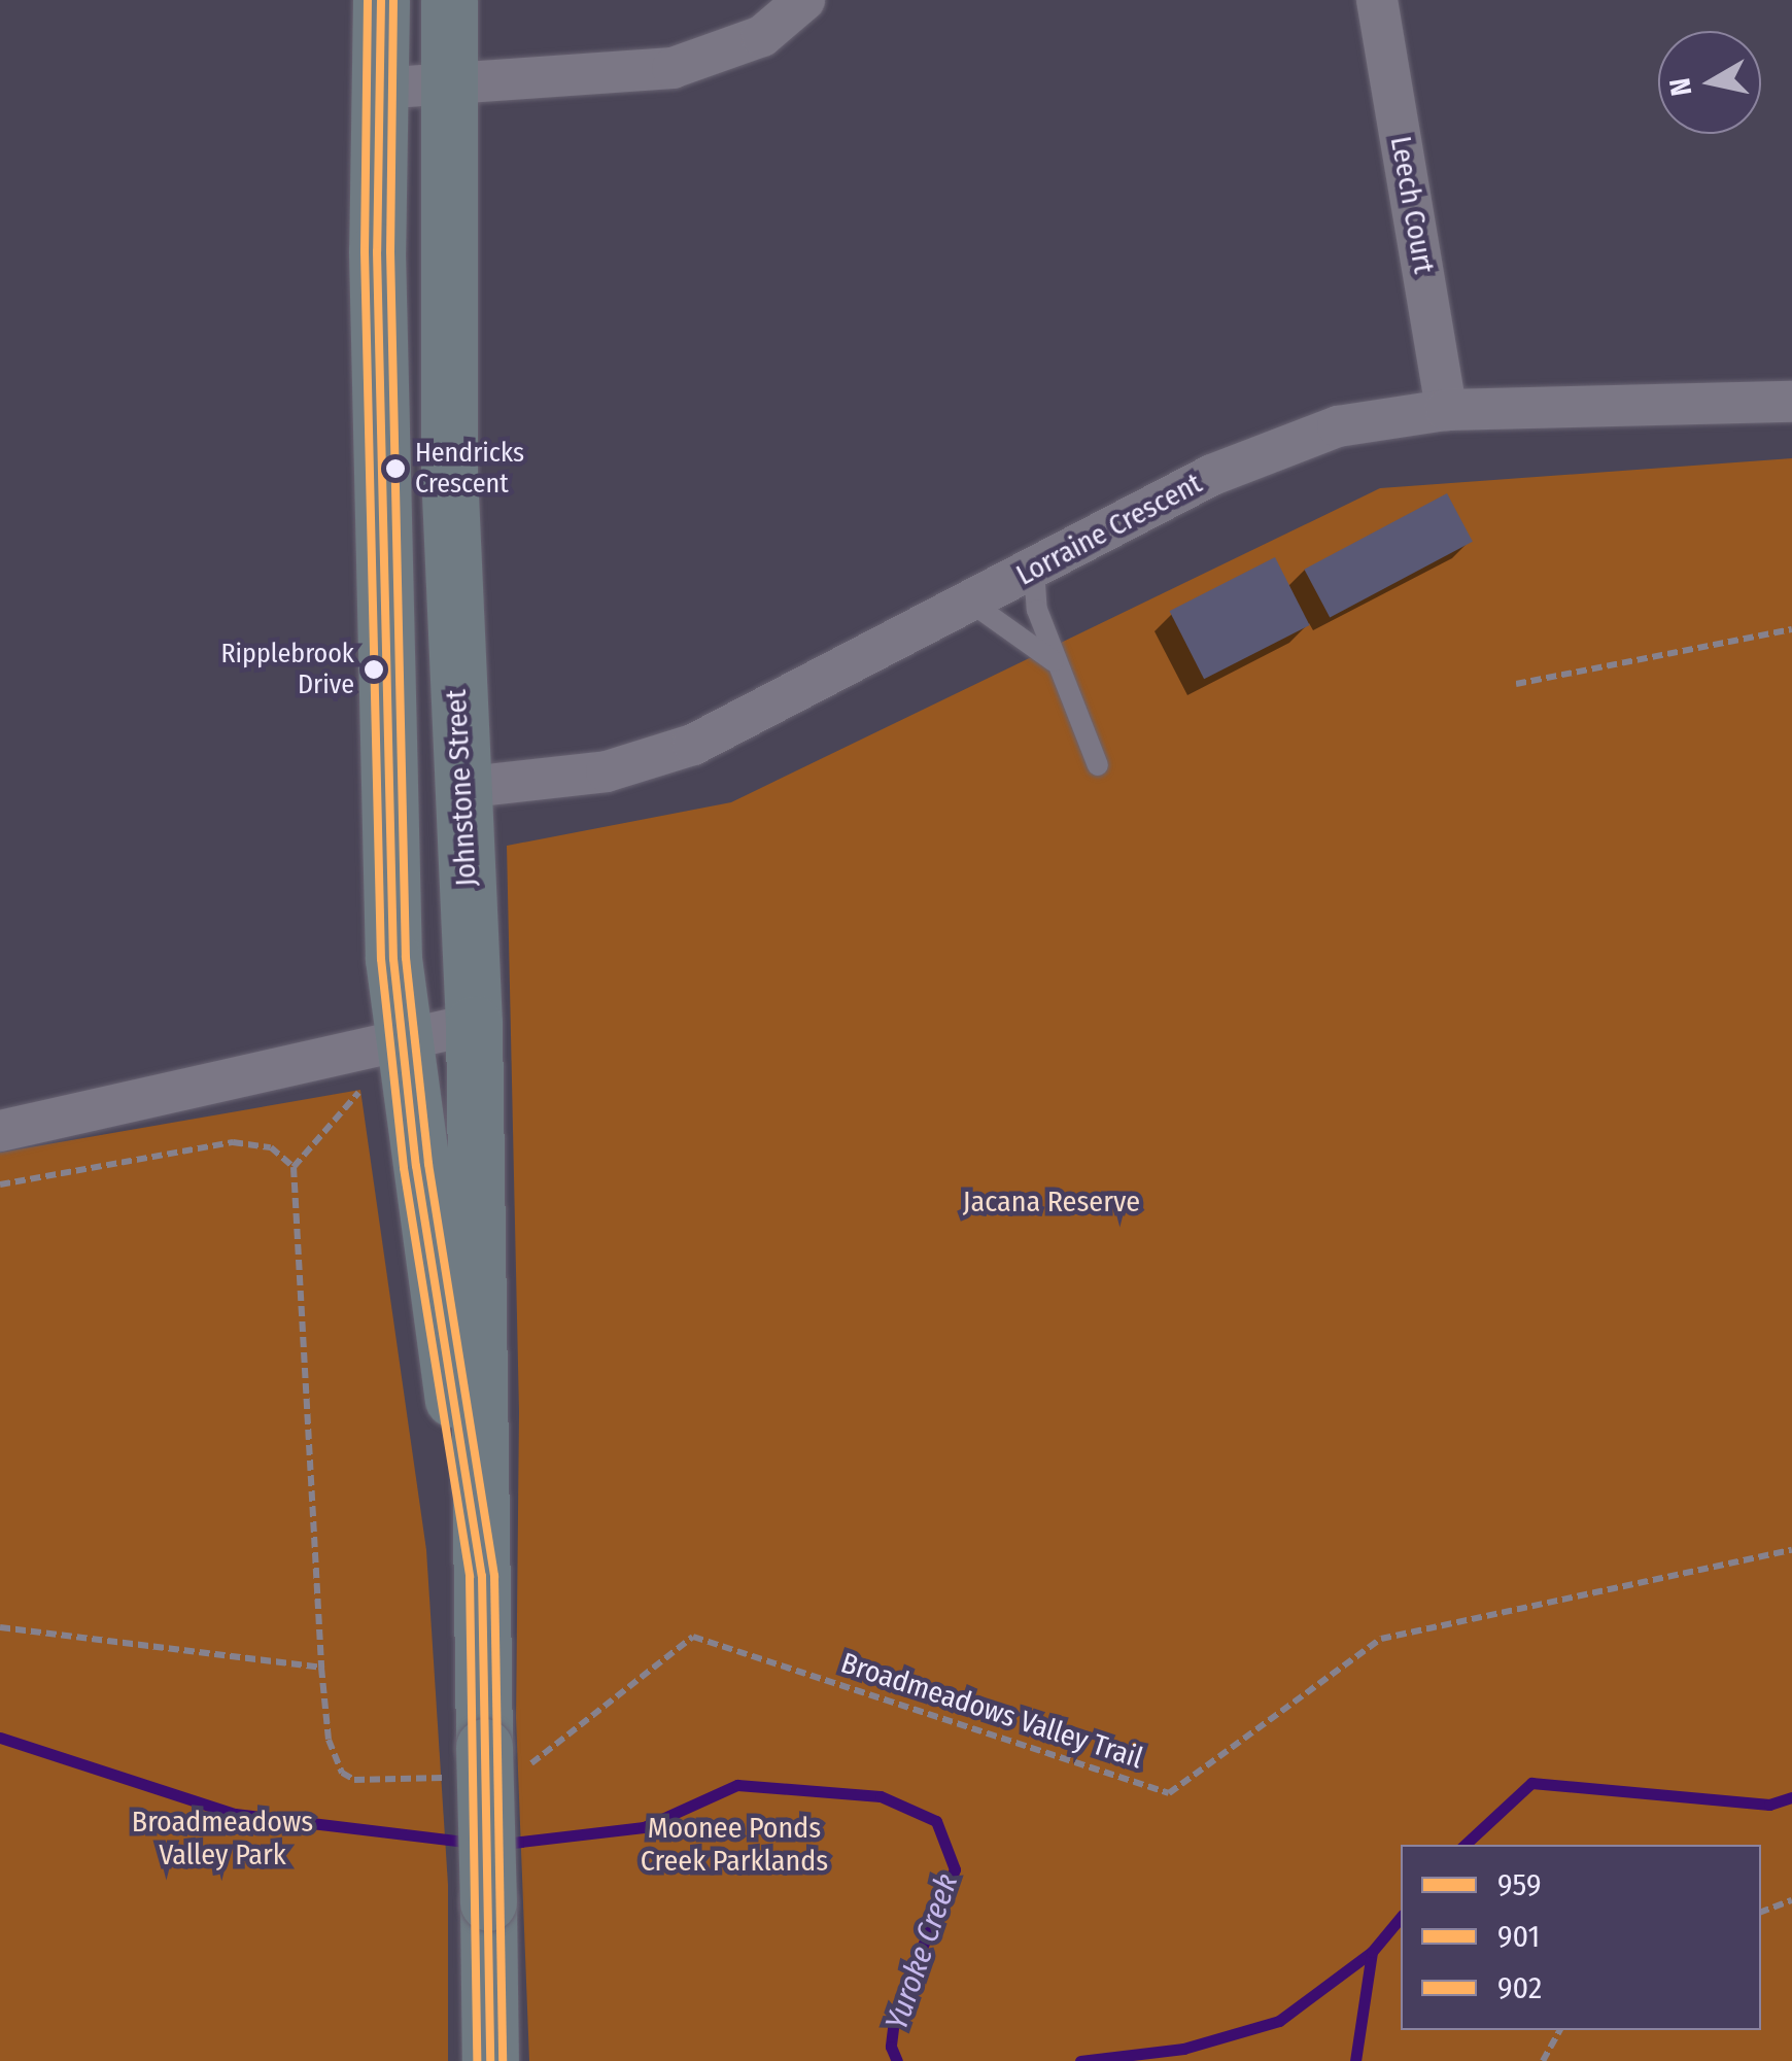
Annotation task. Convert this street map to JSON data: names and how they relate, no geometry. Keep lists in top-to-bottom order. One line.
{"streets":{"main road":["Johnstone Street"],"street":["Leech Court","Lorraine Crescent"],"path":["Broadmeadows Valley Trail"]},"crossings":[["Leech Court","Lorraine Crescent"],["Lorraine Crescent","Johnstone Street"],["Johnstone Street","Broadmeadows Valley Trail"]],"water":["Yuroke Creek"],"parks":["Jacana Reserve","Broadmeadows Valley Park","Moonee Ponds Creek Parklands"],"places":["Hendricks Crescent","Ripplebrook Drive"],"lines":["transit line 959","transit line 901","transit line 902"],"legend":["959","901","902"],"north":"left"}
